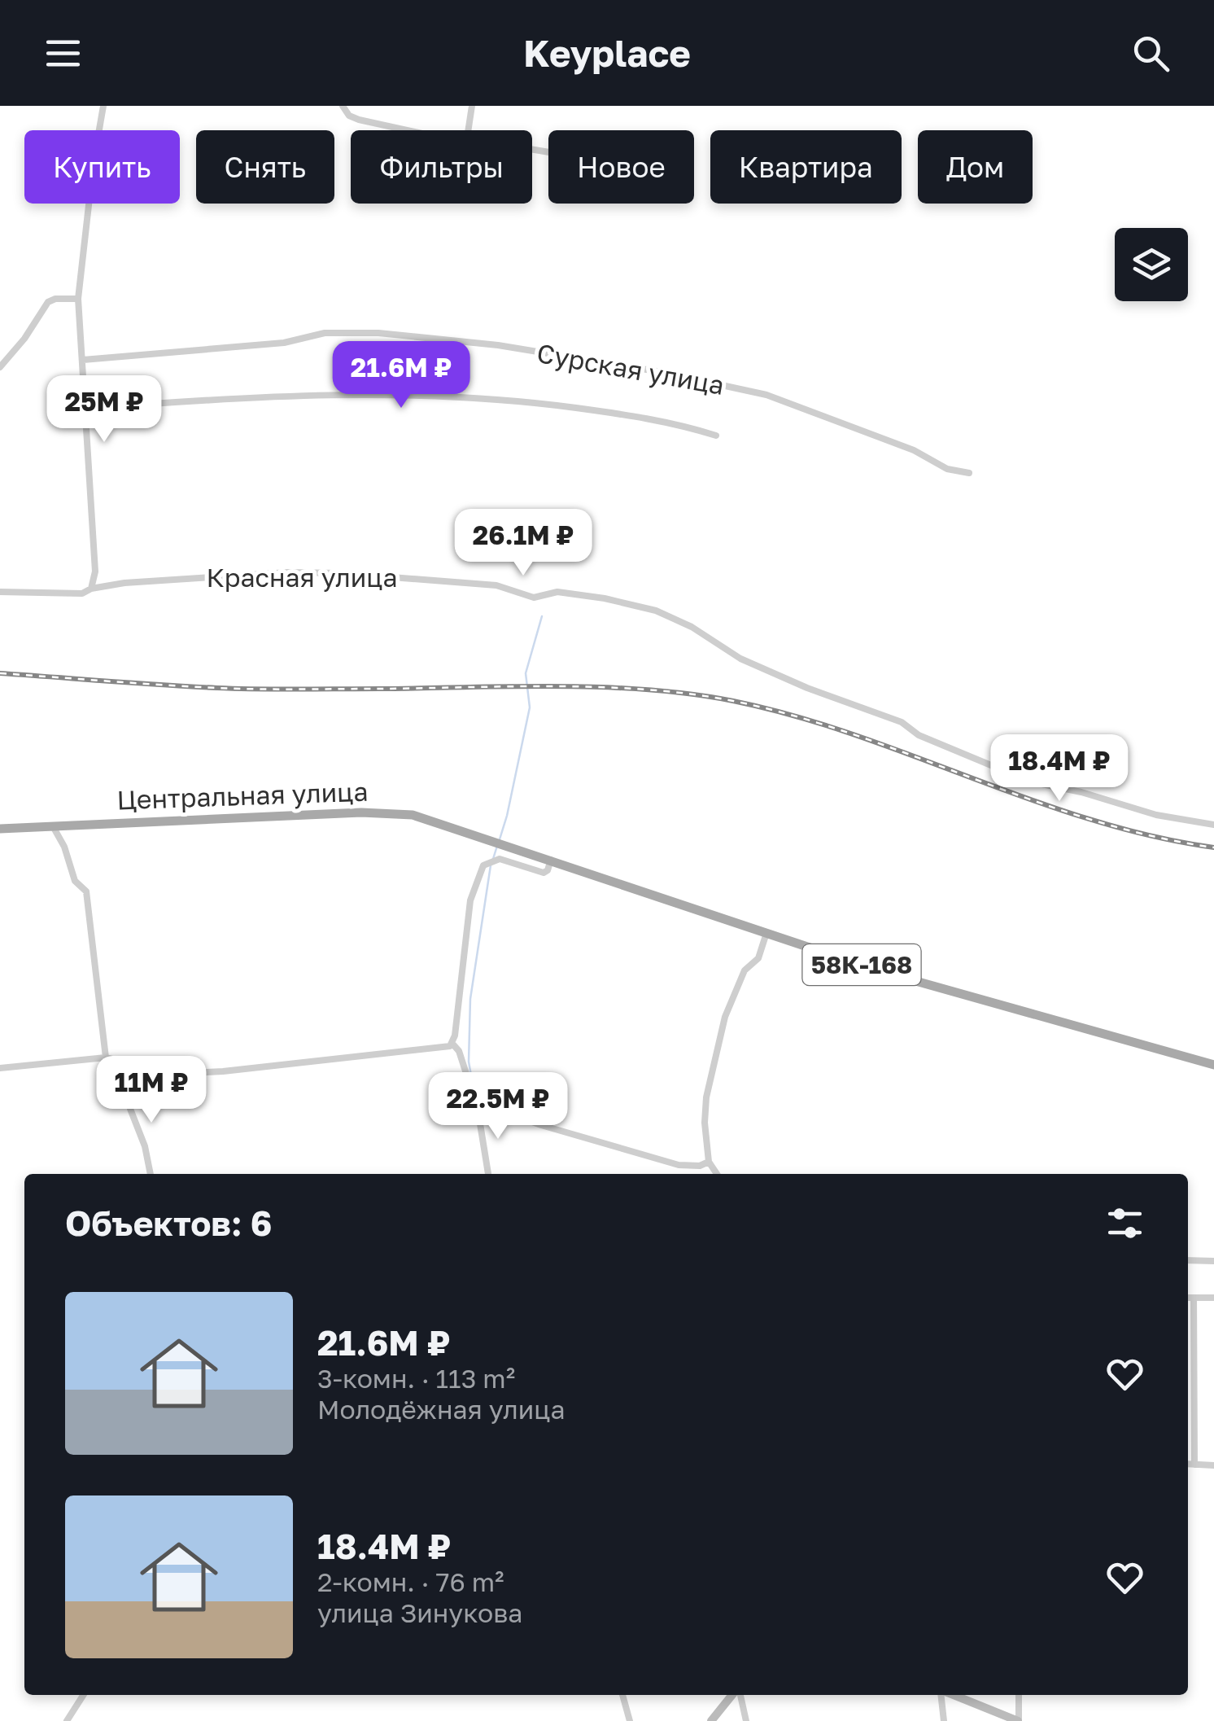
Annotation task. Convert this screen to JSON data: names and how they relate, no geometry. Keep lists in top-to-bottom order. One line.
{"streets":{"main road":["Центральная улица","58К-168"],"street":["Сурская улица","Красная улица"]},"crossings":[["Центральная улица","58К-168"]],"page":{"header":"Keyplace","chip":["Купить","Снять","Фильтры","Новое","Квартира","Дом"],"price":["21.6M ₽","25M ₽","26.1M ₽","18.4M ₽","11M ₽","22.5M ₽"],"heading":"Объектов: 6","list":[{"name":"21.6M ₽","note":"3-комн. · 113 m² · Молодёжная улица"},{"name":"18.4M ₽","note":"2-комн. · 76 m² · улица Зинукова"}]}}
